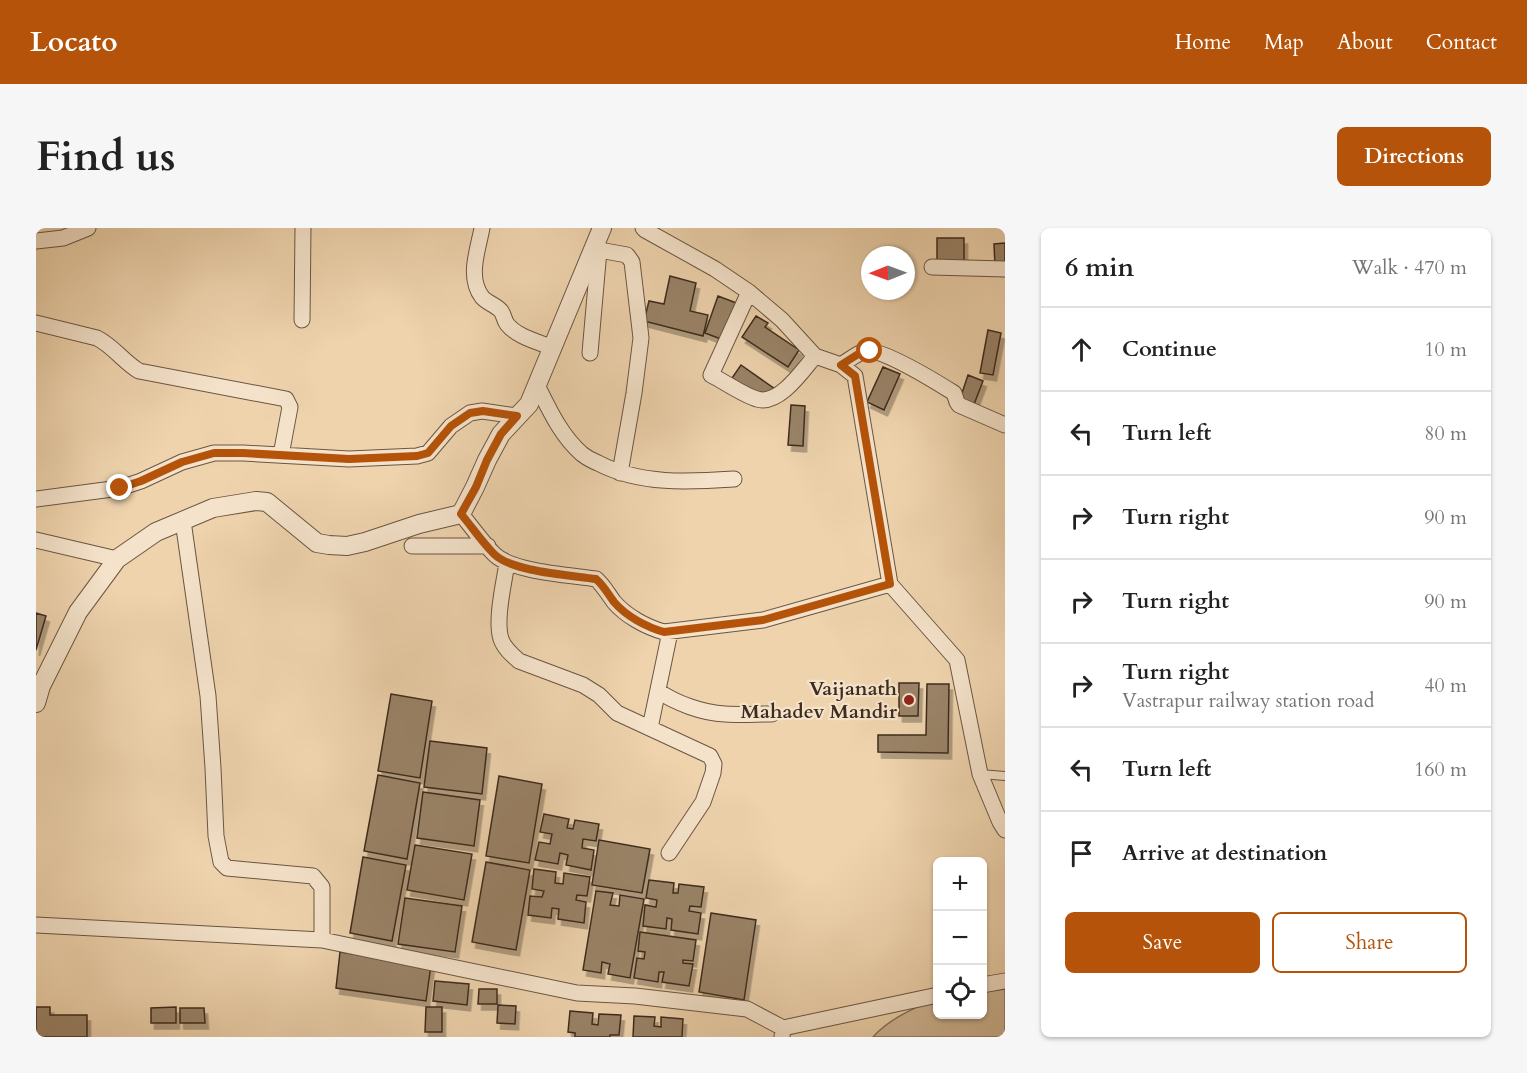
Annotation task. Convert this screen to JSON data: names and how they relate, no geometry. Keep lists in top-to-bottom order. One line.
{"places":["Vaijanath Mahadev Mandir"],"north":"left","page":{"header":"Locato","nav":["Home","Map","About","Contact"],"buttons":["Directions",["Save","Share"]],"title":"Find us","heading":["6 min","Walk · 470 m"],"list":[["Continue","10 m"],["Turn left","80 m"],["Turn right","90 m"],["Turn right","90 m"],["Turn right","Vastrapur railway station road","40 m"],["Turn left","160 m"],"Arrive at destination"],"map_buttons":["+","−"]}}
